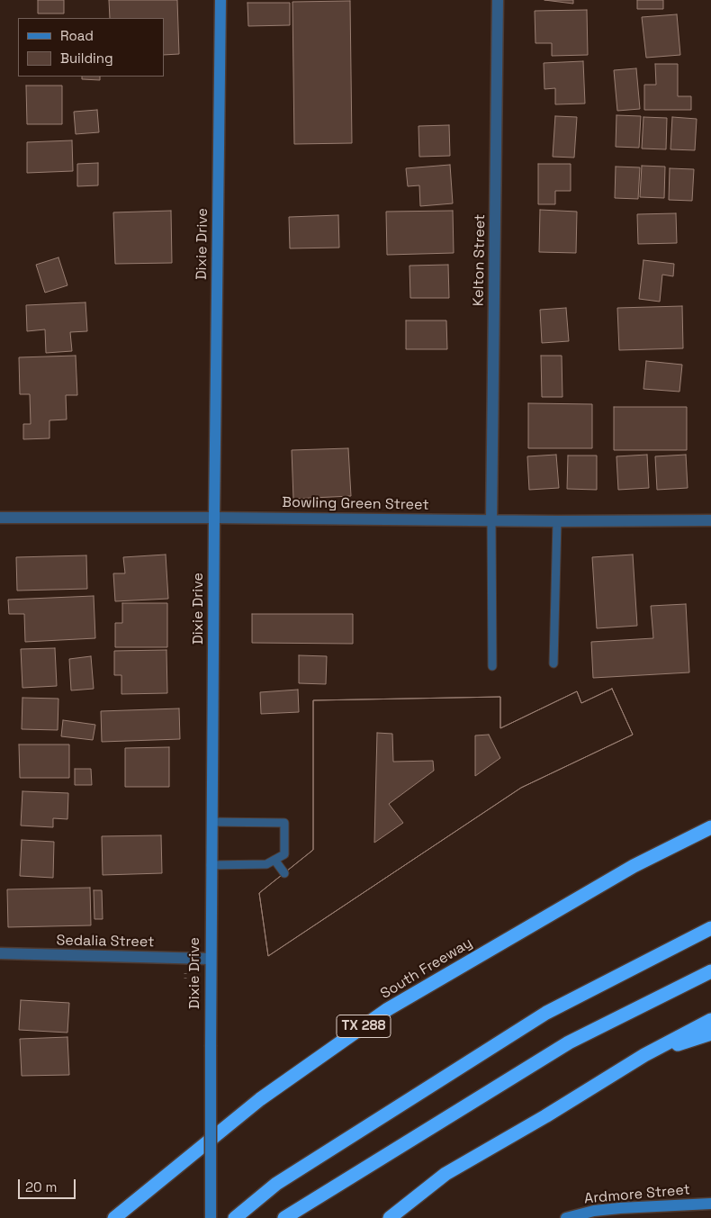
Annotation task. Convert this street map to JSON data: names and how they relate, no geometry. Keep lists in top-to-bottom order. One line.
{"streets":{"highway":["South Freeway","TX 288"],"street":["Dixie Drive","Kelton Street","Bowling Green Street","Sedalia Street","Ardmore Street"]},"crossings":[["Dixie Drive","Bowling Green Street"],["Dixie Drive","Sedalia Street"],["Kelton Street","Bowling Green Street"]],"legend":["Road","Building"],"scale_bar":"20 m"}
